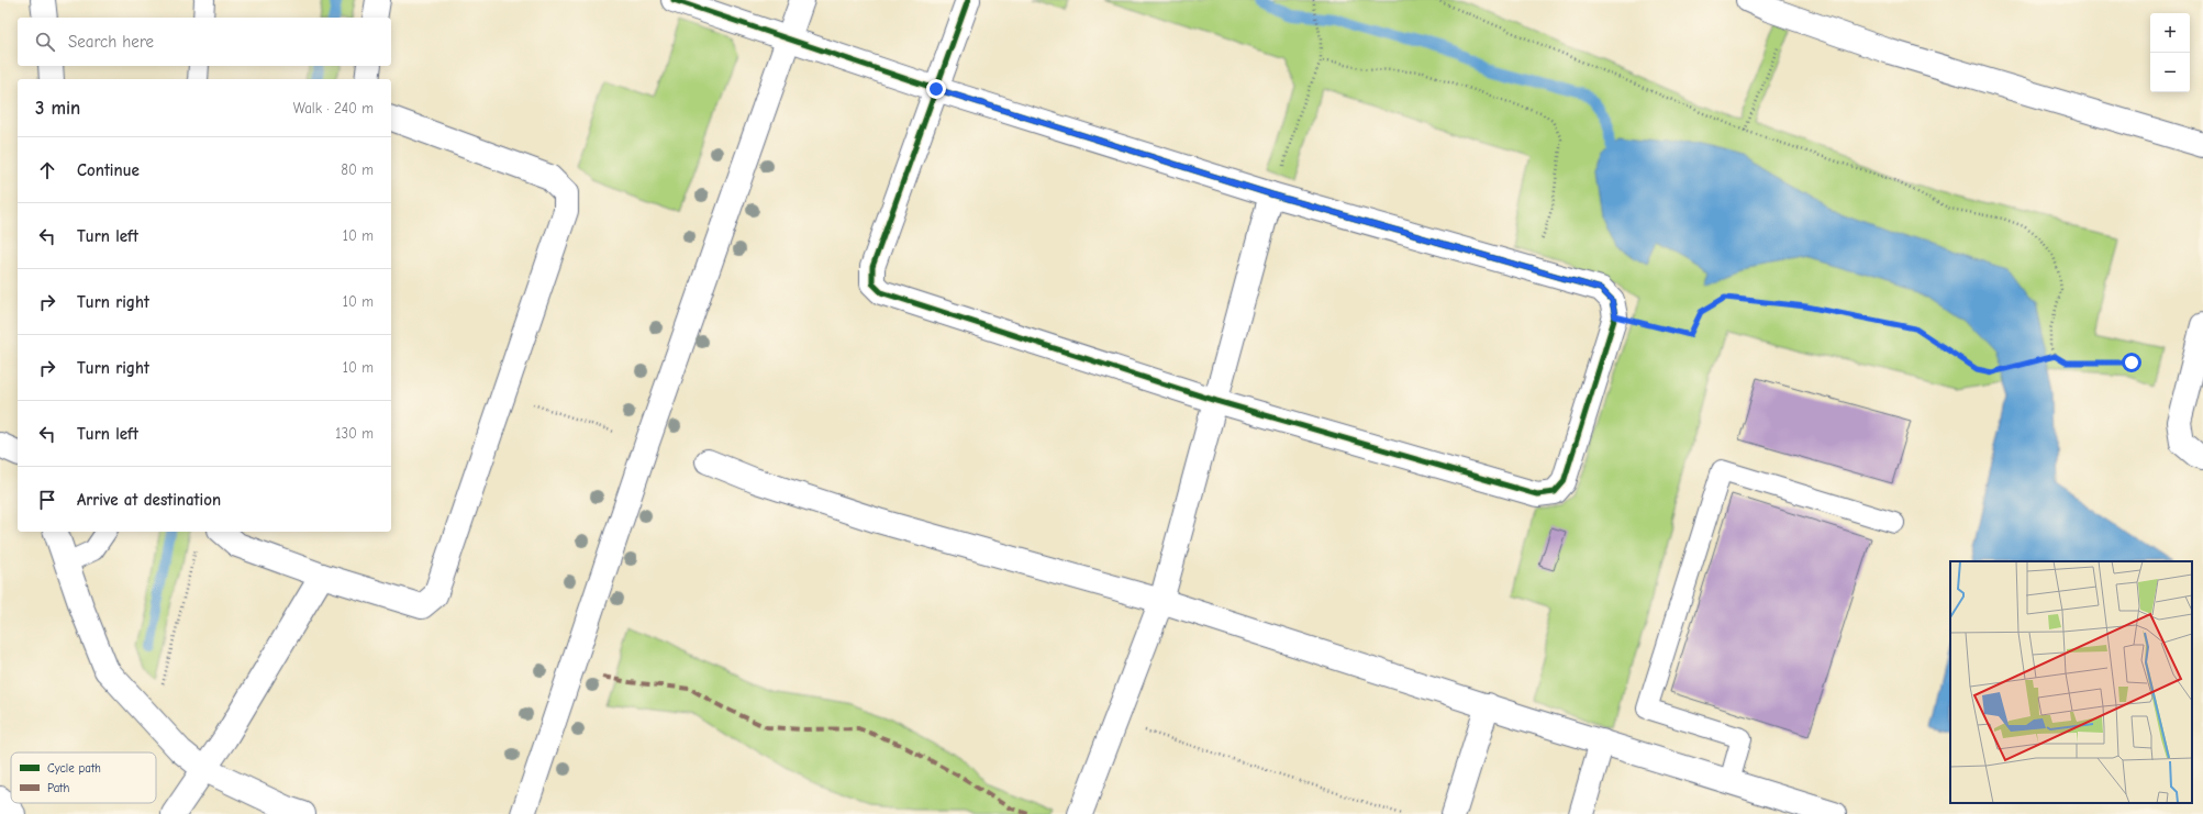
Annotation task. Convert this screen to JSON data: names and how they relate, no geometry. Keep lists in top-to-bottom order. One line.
{"legend":["Cycle path","Path"],"page":{"map_buttons":["+","−"],"search":"Search here","heading":["3 min","Walk · 240 m"],"list":[["Continue","80 m"],["Turn left","10 m"],["Turn right","10 m"],["Turn right","10 m"],["Turn left","130 m"],"Arrive at destination"]}}
